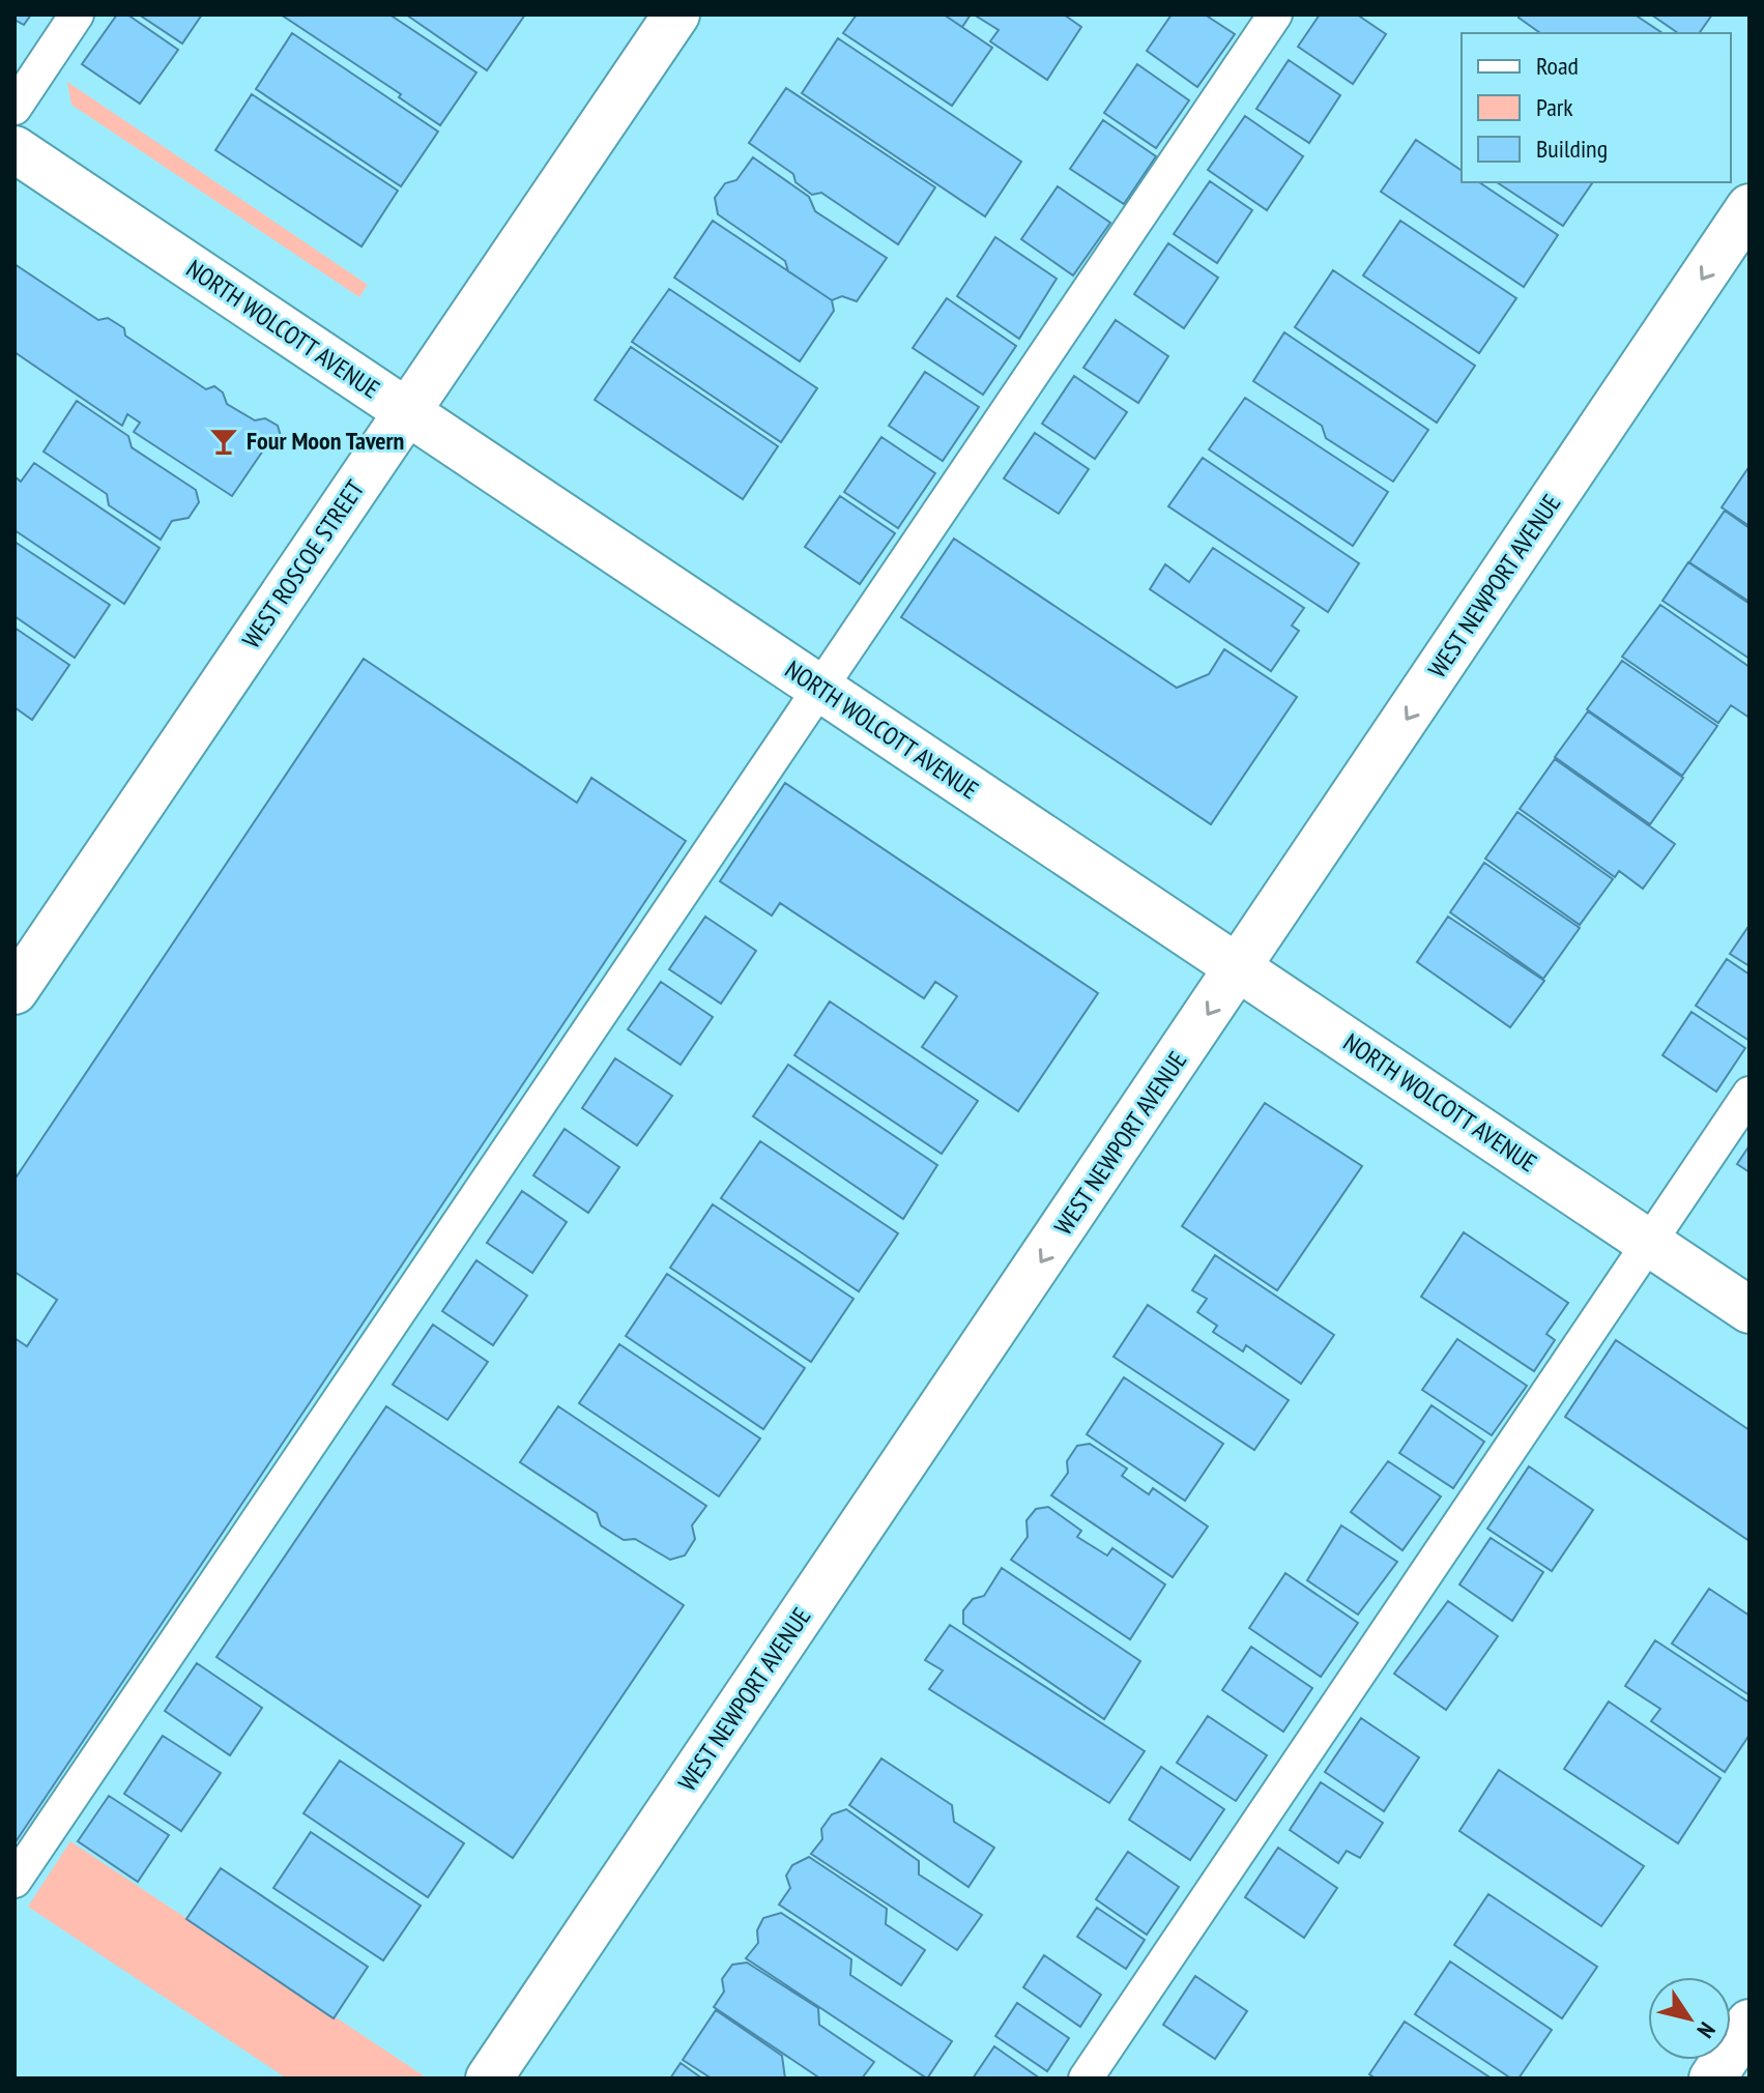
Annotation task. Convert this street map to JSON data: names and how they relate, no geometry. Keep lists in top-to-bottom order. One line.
{"streets":{"street":["NORTH WOLCOTT AVENUE","WEST ROSCOE STREET","WEST NEWPORT AVENUE"]},"crossings":[["NORTH WOLCOTT AVENUE","WEST ROSCOE STREET"],["NORTH WOLCOTT AVENUE","WEST NEWPORT AVENUE"]],"one_way":["WEST NEWPORT AVENUE"],"places":{"bar":["Four Moon Tavern"]},"legend":["Road","Park","Building"],"north":"bottom right"}
